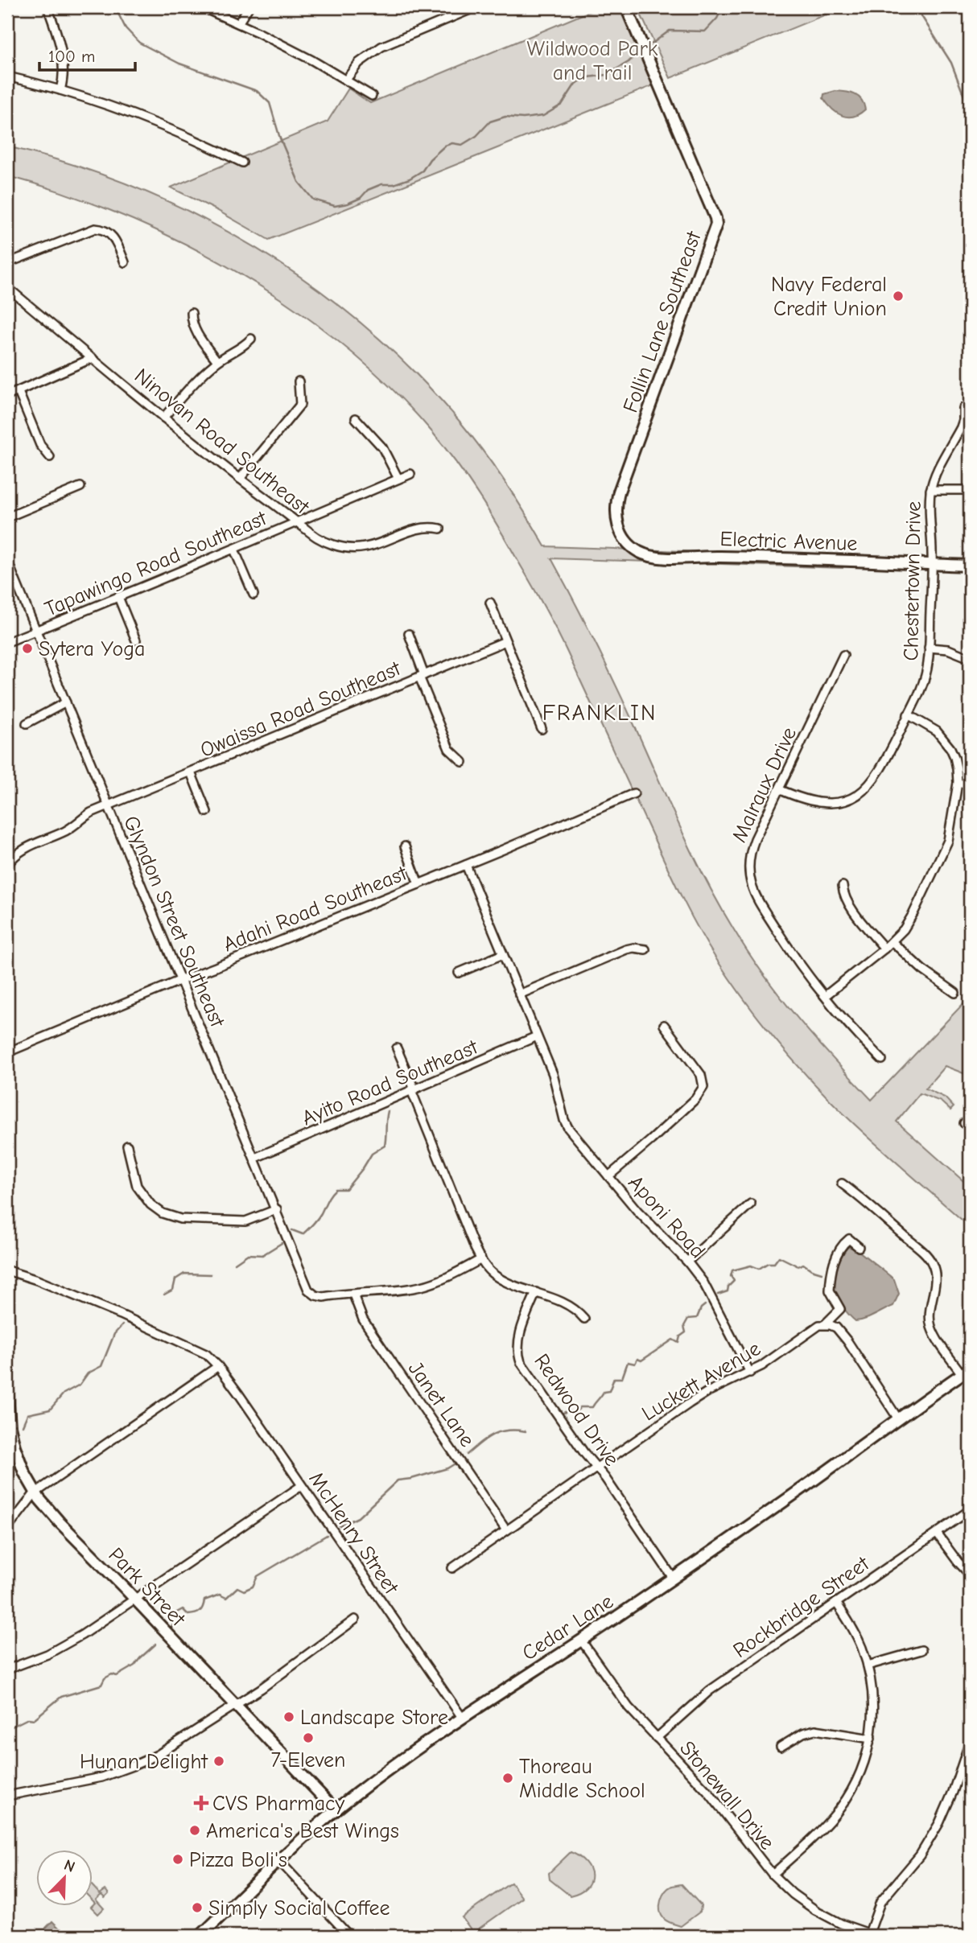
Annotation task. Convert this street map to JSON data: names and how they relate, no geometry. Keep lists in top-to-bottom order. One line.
{"streets":{"main road":["Follin Lane Southeast","Electric Avenue","Park Street","Cedar Lane"],"street":["Ninovan Road Southeast","Tapawingo Road Southeast","Chestertown Drive","Owaissa Road Southeast","Malraux Drive","Adahi Road Southeast","Glyndon Street Southeast","Ayito Road Southeast","Aponi Road","Luckett Avenue","Janet Lane","Redwood Drive","McHenry Street","Rockbridge Street","Stonewall Drive"]},"crossings":[["Follin Lane Southeast","Electric Avenue"],["Ninovan Road Southeast","Tapawingo Road Southeast"],["Electric Avenue","Chestertown Drive"],["Tapawingo Road Southeast","Glyndon Street Southeast"],["Chestertown Drive","Malraux Drive"],["Owaissa Road Southeast","Glyndon Street Southeast"],["Adahi Road Southeast","Glyndon Street Southeast"],["Adahi Road Southeast","Aponi Road"],["Glyndon Street Southeast","Ayito Road Southeast"],["Glyndon Street Southeast","Janet Lane"],["Ayito Road Southeast","Aponi Road"],["Aponi Road","Luckett Avenue"],["Luckett Avenue","Janet Lane"],["Luckett Avenue","Redwood Drive"],["Redwood Drive","Cedar Lane"],["McHenry Street","Cedar Lane"],["Park Street","Cedar Lane"],["Rockbridge Street","Stonewall Drive"],["Cedar Lane","Stonewall Drive"]],"districts":["FRANKLIN"],"parks":["Wildwood Park and Trail"],"places":{"other":["Navy Federal Credit Union","Sytera Yoga","Landscape Store","7-Eleven","Hunan Delight","Thoreau Middle School","America's Best Wings","Pizza Boli's","Simply Social Coffee"],"health":["CVS Pharmacy"]},"scale_bar":"100 m","north":"top right"}
